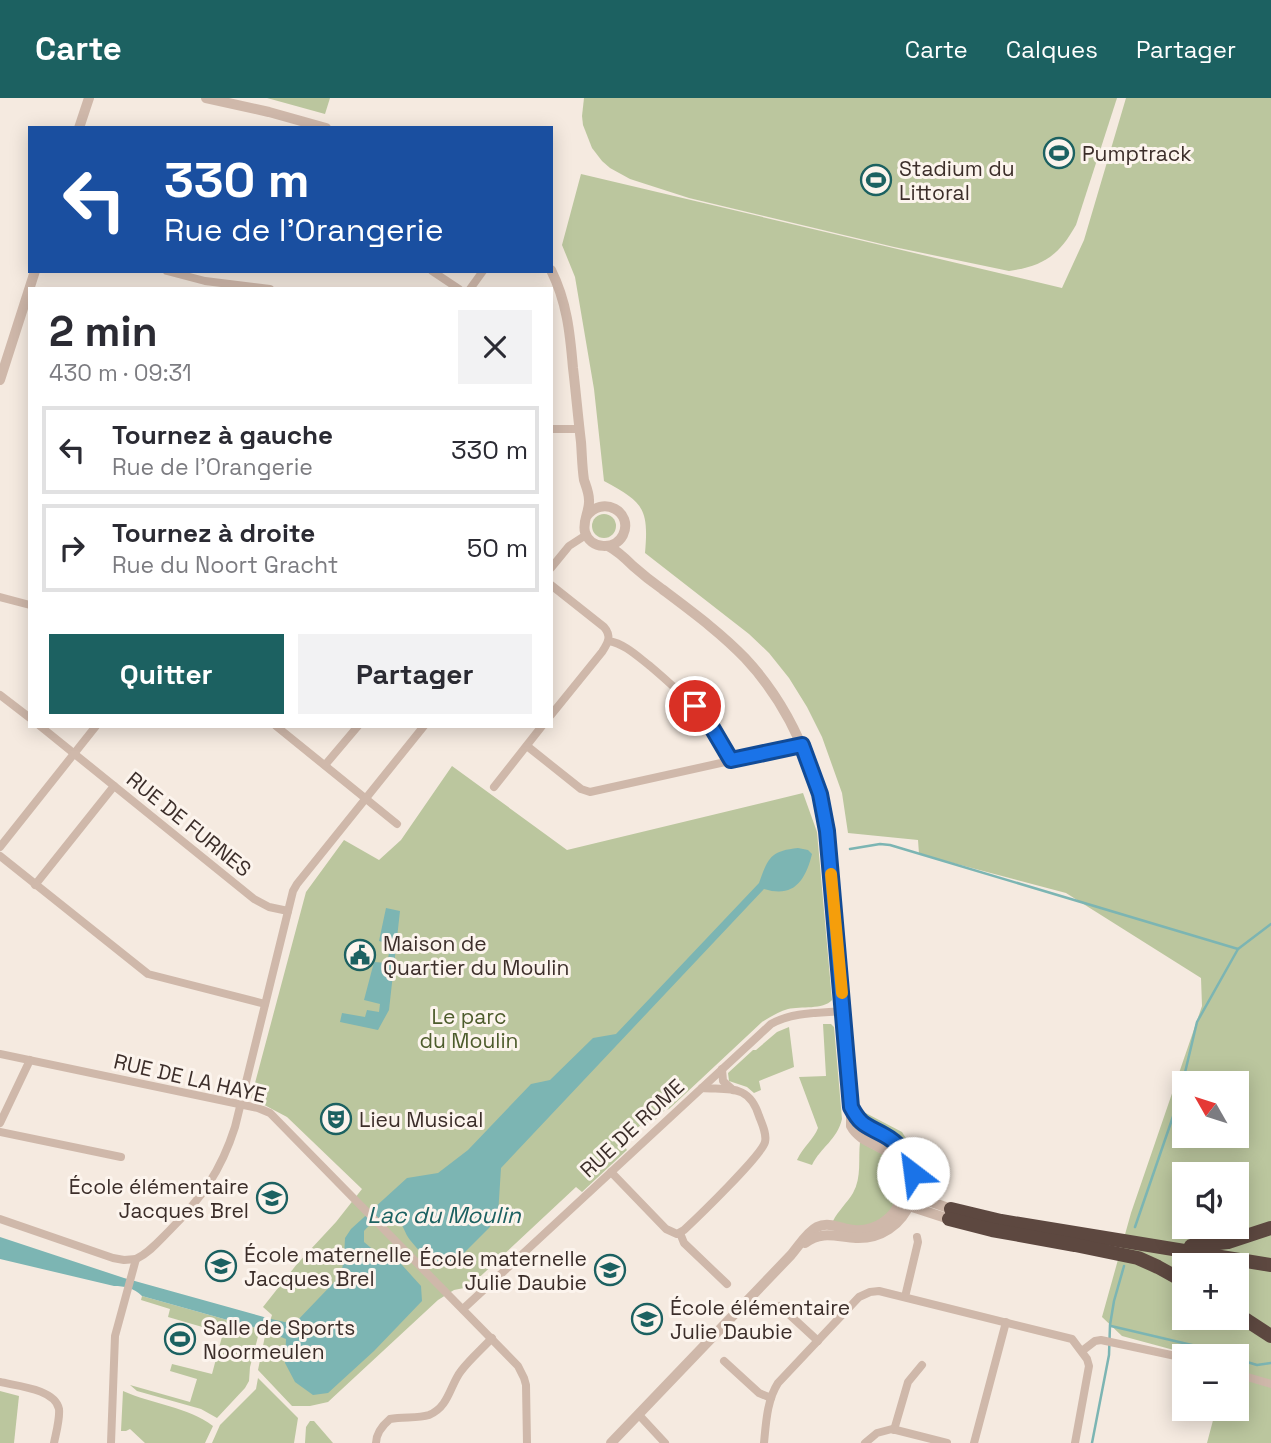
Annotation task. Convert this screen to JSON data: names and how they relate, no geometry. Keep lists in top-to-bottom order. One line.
{"streets":{"street":["RUE DE FURNES","RUE DE LA HAYE","RUE DE ROME"]},"crossings":[["RUE DE LA HAYE","RUE DE ROME"]],"water":["Lac du Moulin"],"parks":["Le parc du Moulin"],"places":{"sports":["Pumptrack","Stadium du Littoral","Salle de Sports Noormeulen"],"public building":["Maison de Quartier du Moulin"],"theatre":["Lieu Musical"],"school or university":["École élémentaire Jacques Brel","École maternelle Jacques Brel","École maternelle Julie Daubie","École élémentaire Julie Daubie"]},"north":"top left","page":{"header":"Carte","nav":["Carte","Calques","Partager"],"turn":["330 m","Rue de l'Orangerie"],"heading":["2 min","430 m · 09:31"],"list":[{"name":"Tournez à gauche","note":"Rue de l'Orangerie","value":"330 m"},{"name":"Tournez à droite","note":"Rue du Noort Gracht","value":"50 m"}],"buttons":["Quitter","Partager"],"map_buttons":["+","−"]}}
